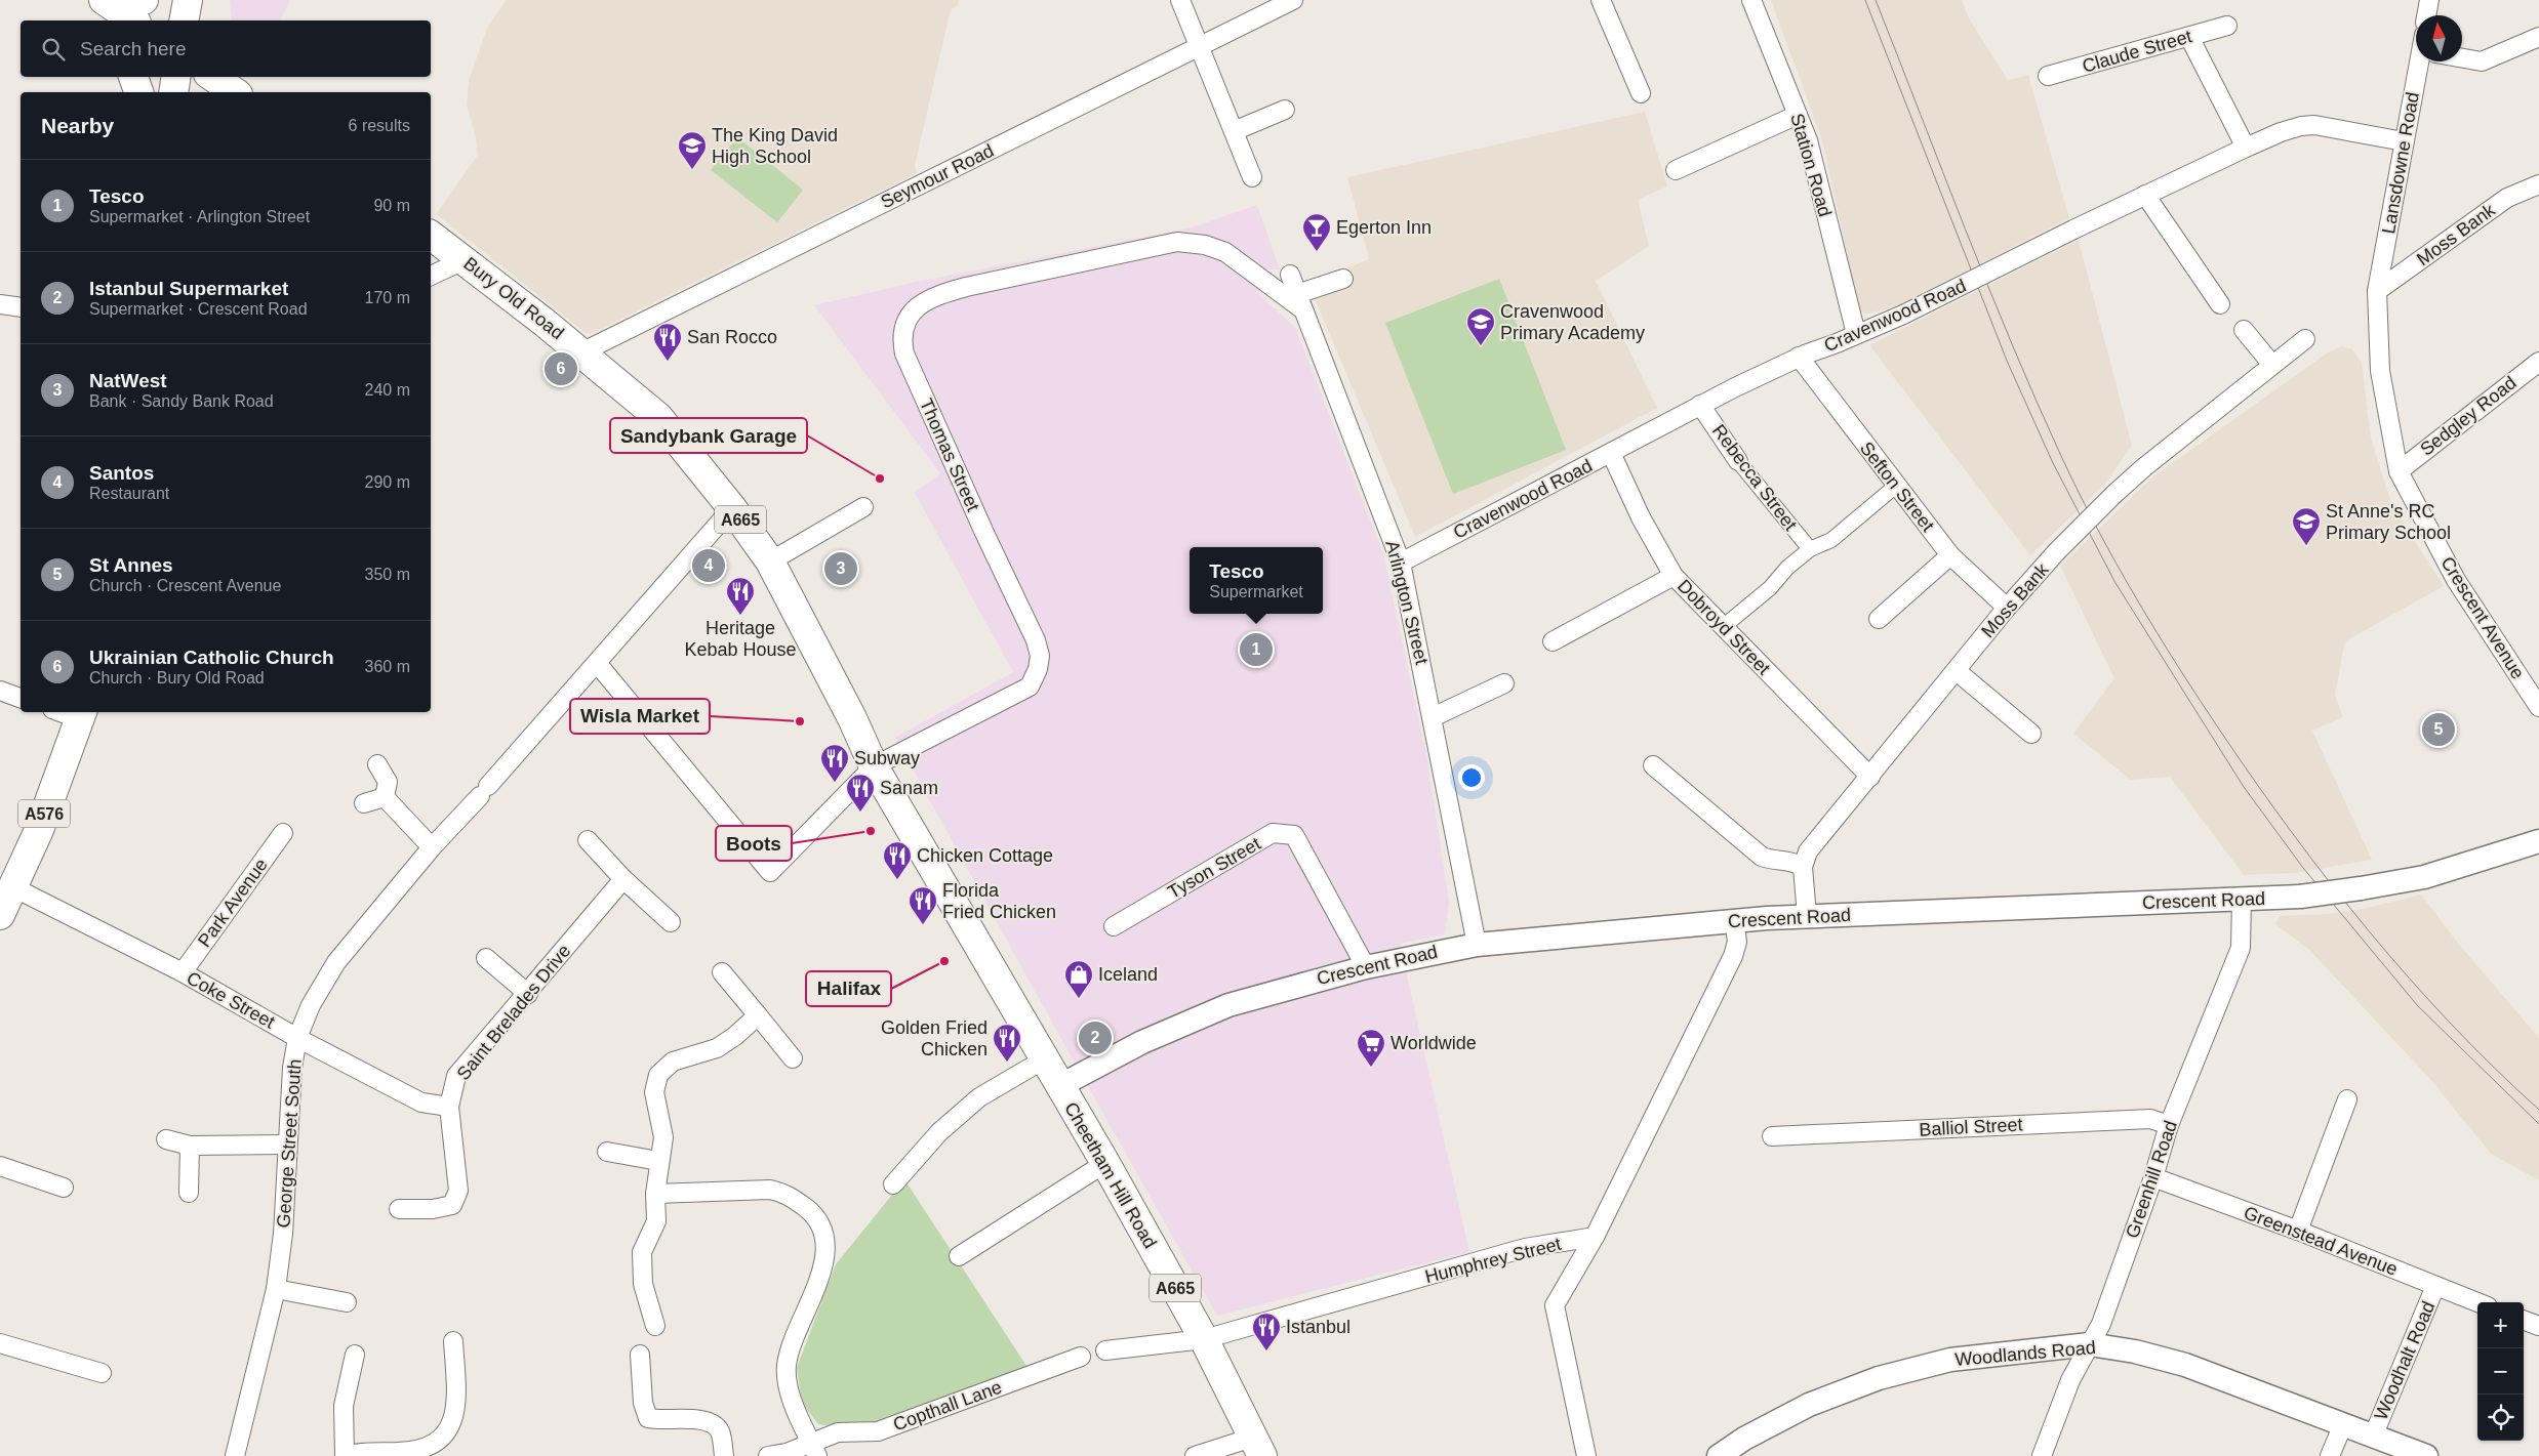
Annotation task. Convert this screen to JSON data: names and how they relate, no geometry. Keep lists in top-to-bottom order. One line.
{"streets":{"main road":["Bury Old Road","A665","A576","Cheetham Hill Road"],"street":["Claude Street","Lansdowne Road","Station Road","Seymour Road","Moss Bank","Cravenwood Road","Sedgley Road","Thomas Street","Rebecca Street","Sefton Street","Arlington Street","Crescent Avenue","Dobroyd Street","Tyson Street","Crescent Road","Park Avenue","Coke Street","Saint Brelades Drive","Balliol Street","George Street South","Greenhill Road","Greenstead Avenue","Humphrey Street","Woodlands Road","Woodhalt Road","Copthall Lane"]},"crossings":[["Lansdowne Road","Moss Bank"],["Lansdowne Road","Cravenwood Road"],["Lansdowne Road","Crescent Avenue"],["Station Road","Cravenwood Road"],["Seymour Road","Bury Old Road"],["Moss Bank","Sefton Street"],["Moss Bank","Crescent Avenue"],["Moss Bank","Dobroyd Street"],["Moss Bank","Crescent Road"],["Bury Old Road","Thomas Street"],["Bury Old Road","Crescent Road"],["Bury Old Road","George Street South"],["Bury Old Road","Cheetham Hill Road"],["Cravenwood Road","Rebecca Street"],["Cravenwood Road","Sefton Street"],["Cravenwood Road","Arlington Street"],["Cravenwood Road","Dobroyd Street"],["Sedgley Road","Crescent Avenue"],["Thomas Street","Arlington Street"],["Thomas Street","George Street South"],["Arlington Street","Crescent Road"],["A576","Coke Street"],["Tyson Street","Crescent Road"],["Crescent Road","Cheetham Hill Road"],["Crescent Road","Greenhill Road"],["Park Avenue","Coke Street"],["Coke Street","Saint Brelades Drive"],["Coke Street","George Street South"],["Balliol Street","Greenhill Road"],["Cheetham Hill Road","Humphrey Street"],["Greenhill Road","Greenstead Avenue"],["Greenhill Road","Woodlands Road"],["Greenstead Avenue","Woodhalt Road"],["Woodlands Road","Woodhalt Road"]],"places":{"school or university":["The King David High School","Cravenwood Primary Academy","St Anne's RC Primary School"],"bar":["Egerton Inn"],"restaurant":["San Rocco","Heritage Kebab House","Subway","Sanam","Chicken Cottage","Florida Fried Chicken","Golden Fried Chicken","Istanbul"],"other":["Sandybank Garage","Wisla Market","Boots","Halifax"],"shop":["Iceland"],"supermarket":["Worldwide"]},"north":"top","page":{"search":"Search here","heading":["Nearby","6 results"],"list":[{"mark":"1","name":"Tesco","note":"Supermarket · Arlington Street","value":"90 m"},{"mark":"2","name":"Istanbul Supermarket","note":"Supermarket · Crescent Road","value":"170 m"},{"mark":"3","name":"NatWest","note":"Bank · Sandy Bank Road","value":"240 m"},{"mark":"4","name":"Santos","note":"Restaurant","value":"290 m"},{"mark":"5","name":"St Annes","note":"Church · Crescent Avenue","value":"350 m"},{"mark":"6","name":"Ukrainian Catholic Church","note":"Church · Bury Old Road","value":"360 m"}],"pins":["6","4","3","1","5","2"],"popup":["Tesco","Supermarket"],"map_buttons":["+","−"]}}
